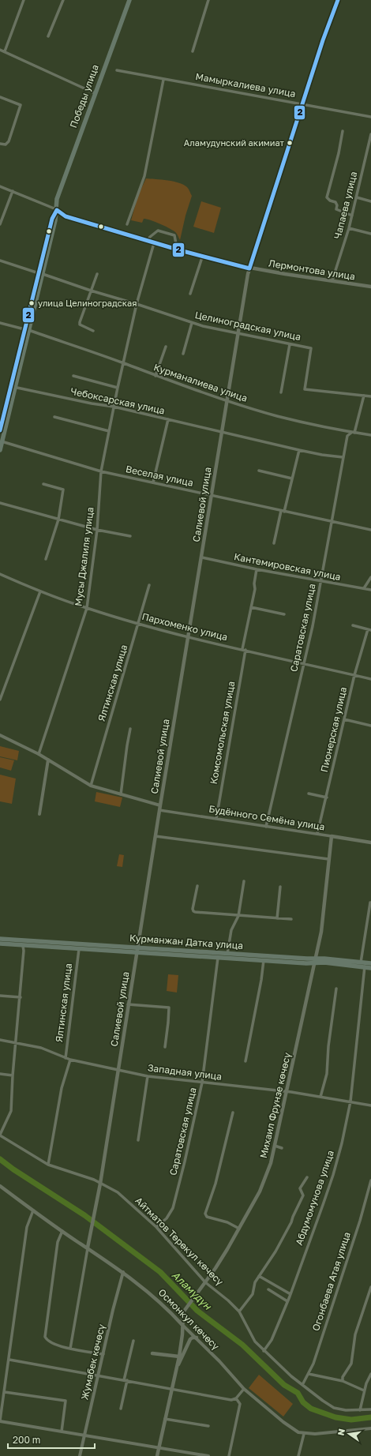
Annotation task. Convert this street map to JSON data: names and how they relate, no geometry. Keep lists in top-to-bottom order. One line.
{"streets":{"main road":["Победы улица","Лермонтова улица","Салиевой улица","Будённого Семёна улица","Курманжан Датка улица","Михаил Фрунзе көчөсү","Осмонкул көчөсү"],"street":["Мамыркалиева улица","Чапаева улица","Целиноградская улица","Курманалиева улица","Чебоксарская улица","Веселая улица","Мусы Джалиля улица","Кантемировская улица","Пархоменко улица","Саратовская улица","Ялтинская улица","Пионерская улица","Комсомольская улица","Западная улица","Абдумомунова улица","Айтматов Төрөкул көчөсү","Огонбаева Атая улица","Жумабек көчөсү"]},"crossings":[["Мамыркалиева улица","Салиевой улица"],["Победы улица","Лермонтова улица"],["Победы улица","Целиноградская улица"],["Победы улица","Курманалиева улица"],["Победы улица","Чебоксарская улица"],["Чапаева улица","Лермонтова улица"],["Лермонтова улица","Салиевой улица"],["Лермонтова улица","Мусы Джалиля улица"],["Целиноградская улица","Салиевой улица"],["Целиноградская улица","Мусы Джалиля улица"],["Целиноградская улица","Саратовская улица"],["Курманалиева улица","Салиевой улица"],["Курманалиева улица","Мусы Джалиля улица"],["Курманалиева улица","Саратовская улица"],["Чебоксарская улица","Салиевой улица"],["Чебоксарская улица","Мусы Джалиля улица"],["Чебоксарская улица","Саратовская улица"],["Веселая улица","Салиевой улица"],["Веселая улица","Мусы Джалиля улица"],["Веселая улица","Саратовская улица"],["Салиевой улица","Кантемировская улица"],["Салиевой улица","Пархоменко улица"],["Салиевой улица","Будённого Семёна улица"],["Салиевой улица","Курманжан Датка улица"],["Салиевой улица","Западная улица"],["Салиевой улица","Айтматов Төрөкул көчөсү"],["Салиевой улица","Осмонкул көчөсү"],["Мусы Джалиля улица","Пархоменко улица"],["Кантемировская улица","Саратовская улица"],["Кантемировская улица","Комсомольская улица"],["Пархоменко улица","Саратовская улица"],["Пархоменко улица","Ялтинская улица"],["Пархоменко улица","Пионерская улица"],["Пархоменко улица","Комсомольская улица"],["Саратовская улица","Будённого Семёна улица"],["Саратовская улица","Курманжан Датка улица"],["Саратовская улица","Западная улица"],["Саратовская улица","Айтматов Төрөкул көчөсү"],["Ялтинская улица","Курманжан Датка улица"],["Ялтинская улица","Западная улица"],["Пионерская улица","Будённого Семёна улица"],["Комсомольская улица","Будённого Семёна улица"],["Будённого Семёна улица","Михаил Фрунзе көчөсү"],["Курманжан Датка улица","Михаил Фрунзе көчөсү"],["Курманжан Датка улица","Абдумомунова улица"],["Западная улица","Михаил Фрунзе көчөсү"],["Западная улица","Абдумомунова улица"],["Михаил Фрунзе көчөсү","Айтматов Төрөкул көчөсү"],["Михаил Фрунзе көчөсү","Осмонкул көчөсү"],["Абдумомунова улица","Айтматов Төрөкул көчөсү"],["Айтматов Төрөкул көчөсү","Огонбаева Атая улица"],["Осмонкул көчөсү","Жумабек көчөсү"]],"water":["Аламүдүн"],"places":["Аламудунский акимиат","улица Целиноградская"],"lines":["transit line 2"],"scale_bar":"200 m","north":"left"}
